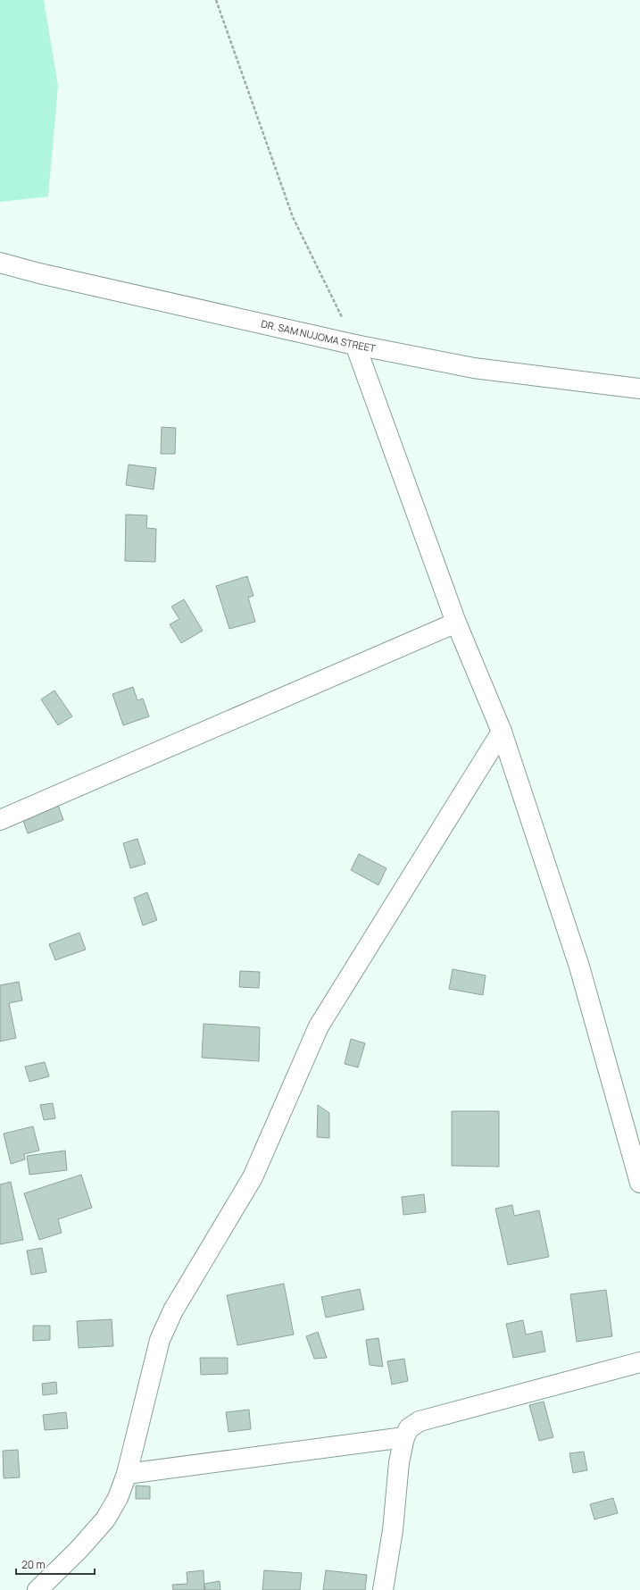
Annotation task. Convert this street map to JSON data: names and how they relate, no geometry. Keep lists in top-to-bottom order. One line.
{"streets":{"street":["DR. SAM NUJOMA STREET"]},"scale_bar":"20 m"}
